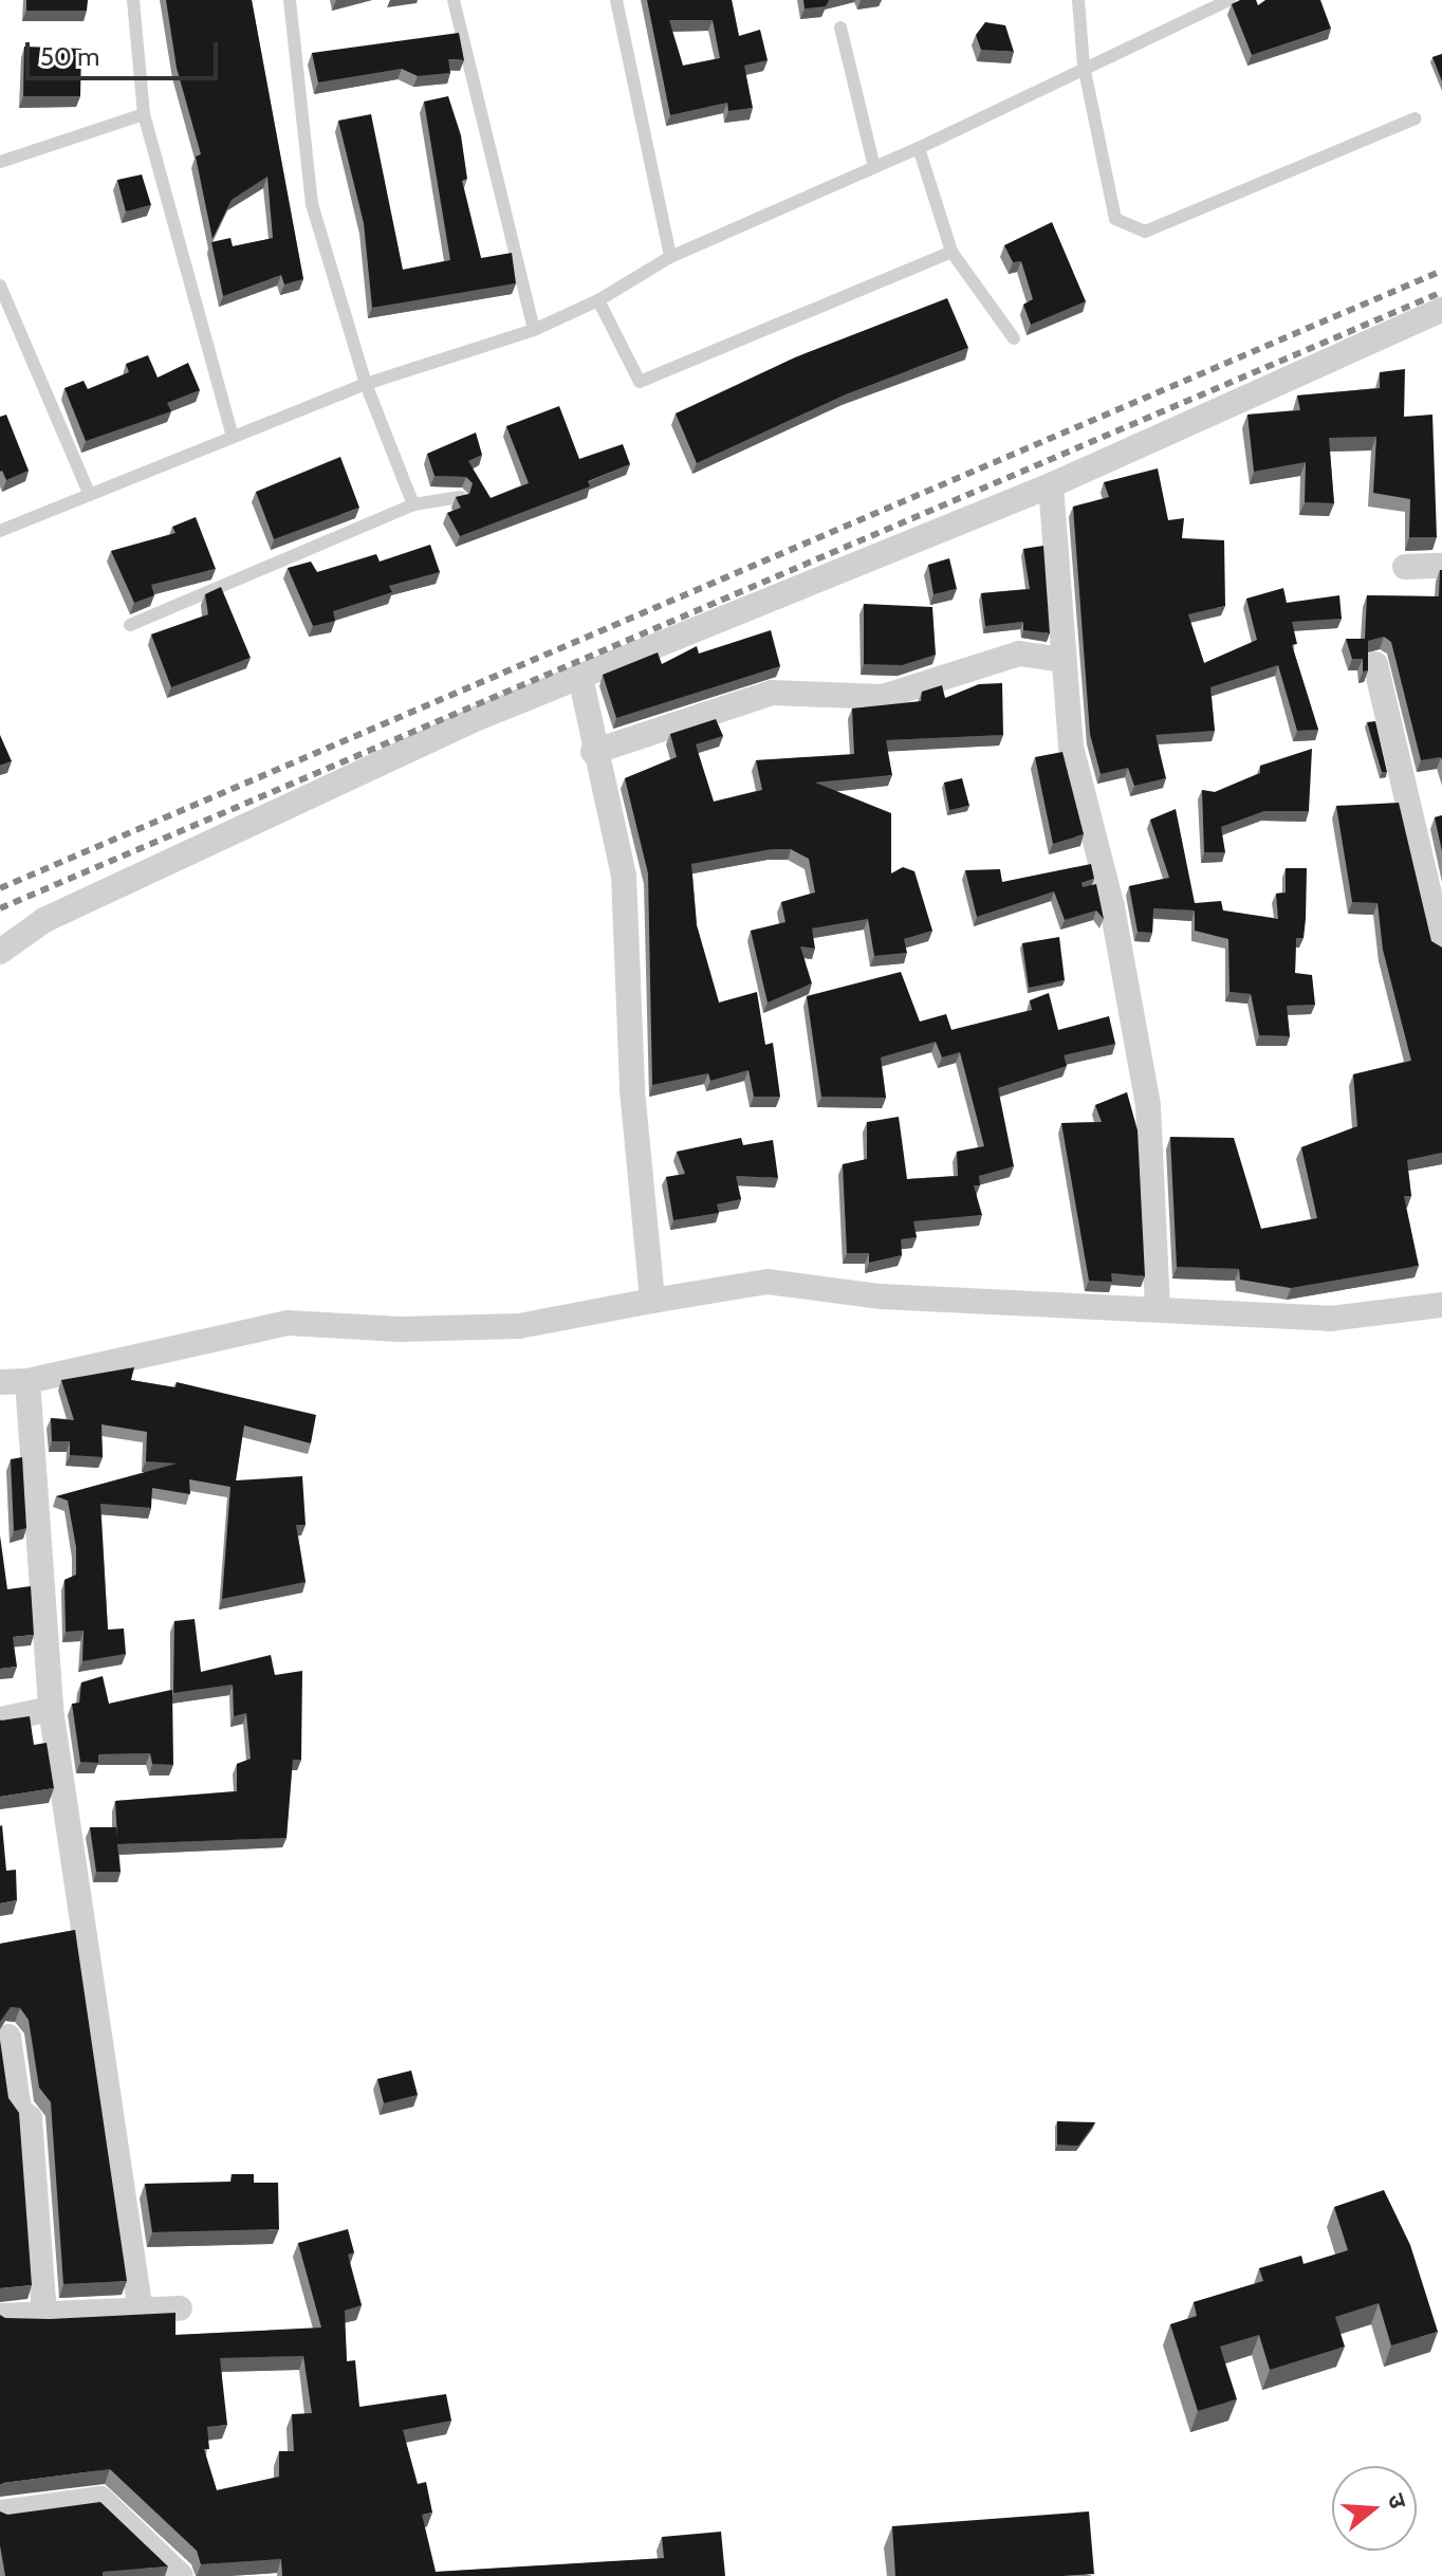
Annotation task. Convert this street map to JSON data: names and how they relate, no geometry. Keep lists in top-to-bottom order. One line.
{"scale_bar":"50 m","north":"right"}
